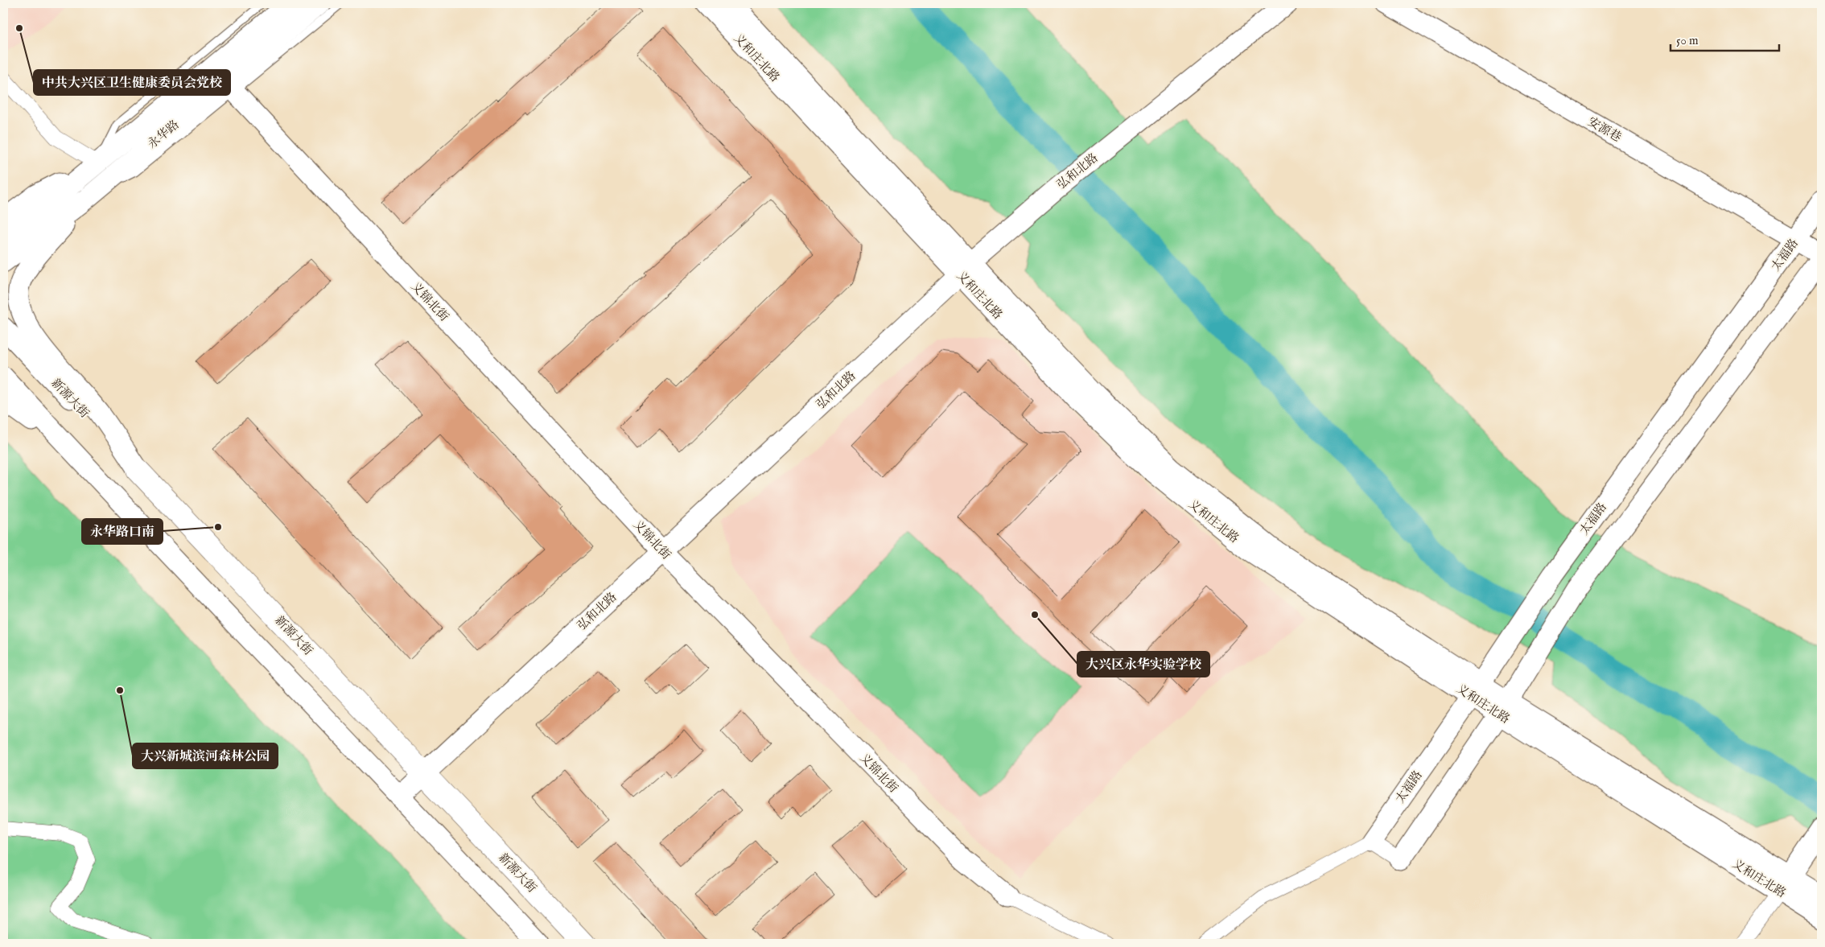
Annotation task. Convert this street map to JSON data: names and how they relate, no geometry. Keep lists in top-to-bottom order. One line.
{"streets":{"main road":["义和庄北路","安源巷","永华路","弘和北路","太福路","义锦北街","新源大街"]},"crossings":[["义和庄北路","弘和北路"],["义和庄北路","太福路"],["安源巷","太福路"],["弘和北路","义锦北街"],["弘和北路","新源大街"]],"places":["中共大兴区卫生健康委员会党校","永华路口南","大兴区永华实验学校","大兴新城滨河森林公园"],"scale_bar":"50 m"}
